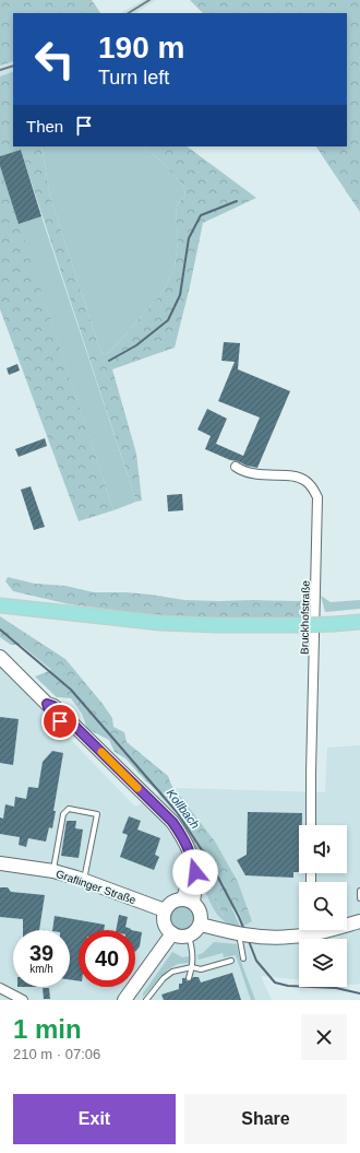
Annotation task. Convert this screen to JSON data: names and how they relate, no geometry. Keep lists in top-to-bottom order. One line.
{"streets":{"street":["Bruckhofstraße","Graflinger Straße"]},"water":["Kollbach"],"page":{"turn":["190 m","Turn left"],"then":"Then","speed":"39 km/h","limit":"40","heading":["1 min","210 m · 07:06"],"buttons":["Exit","Share"]}}
